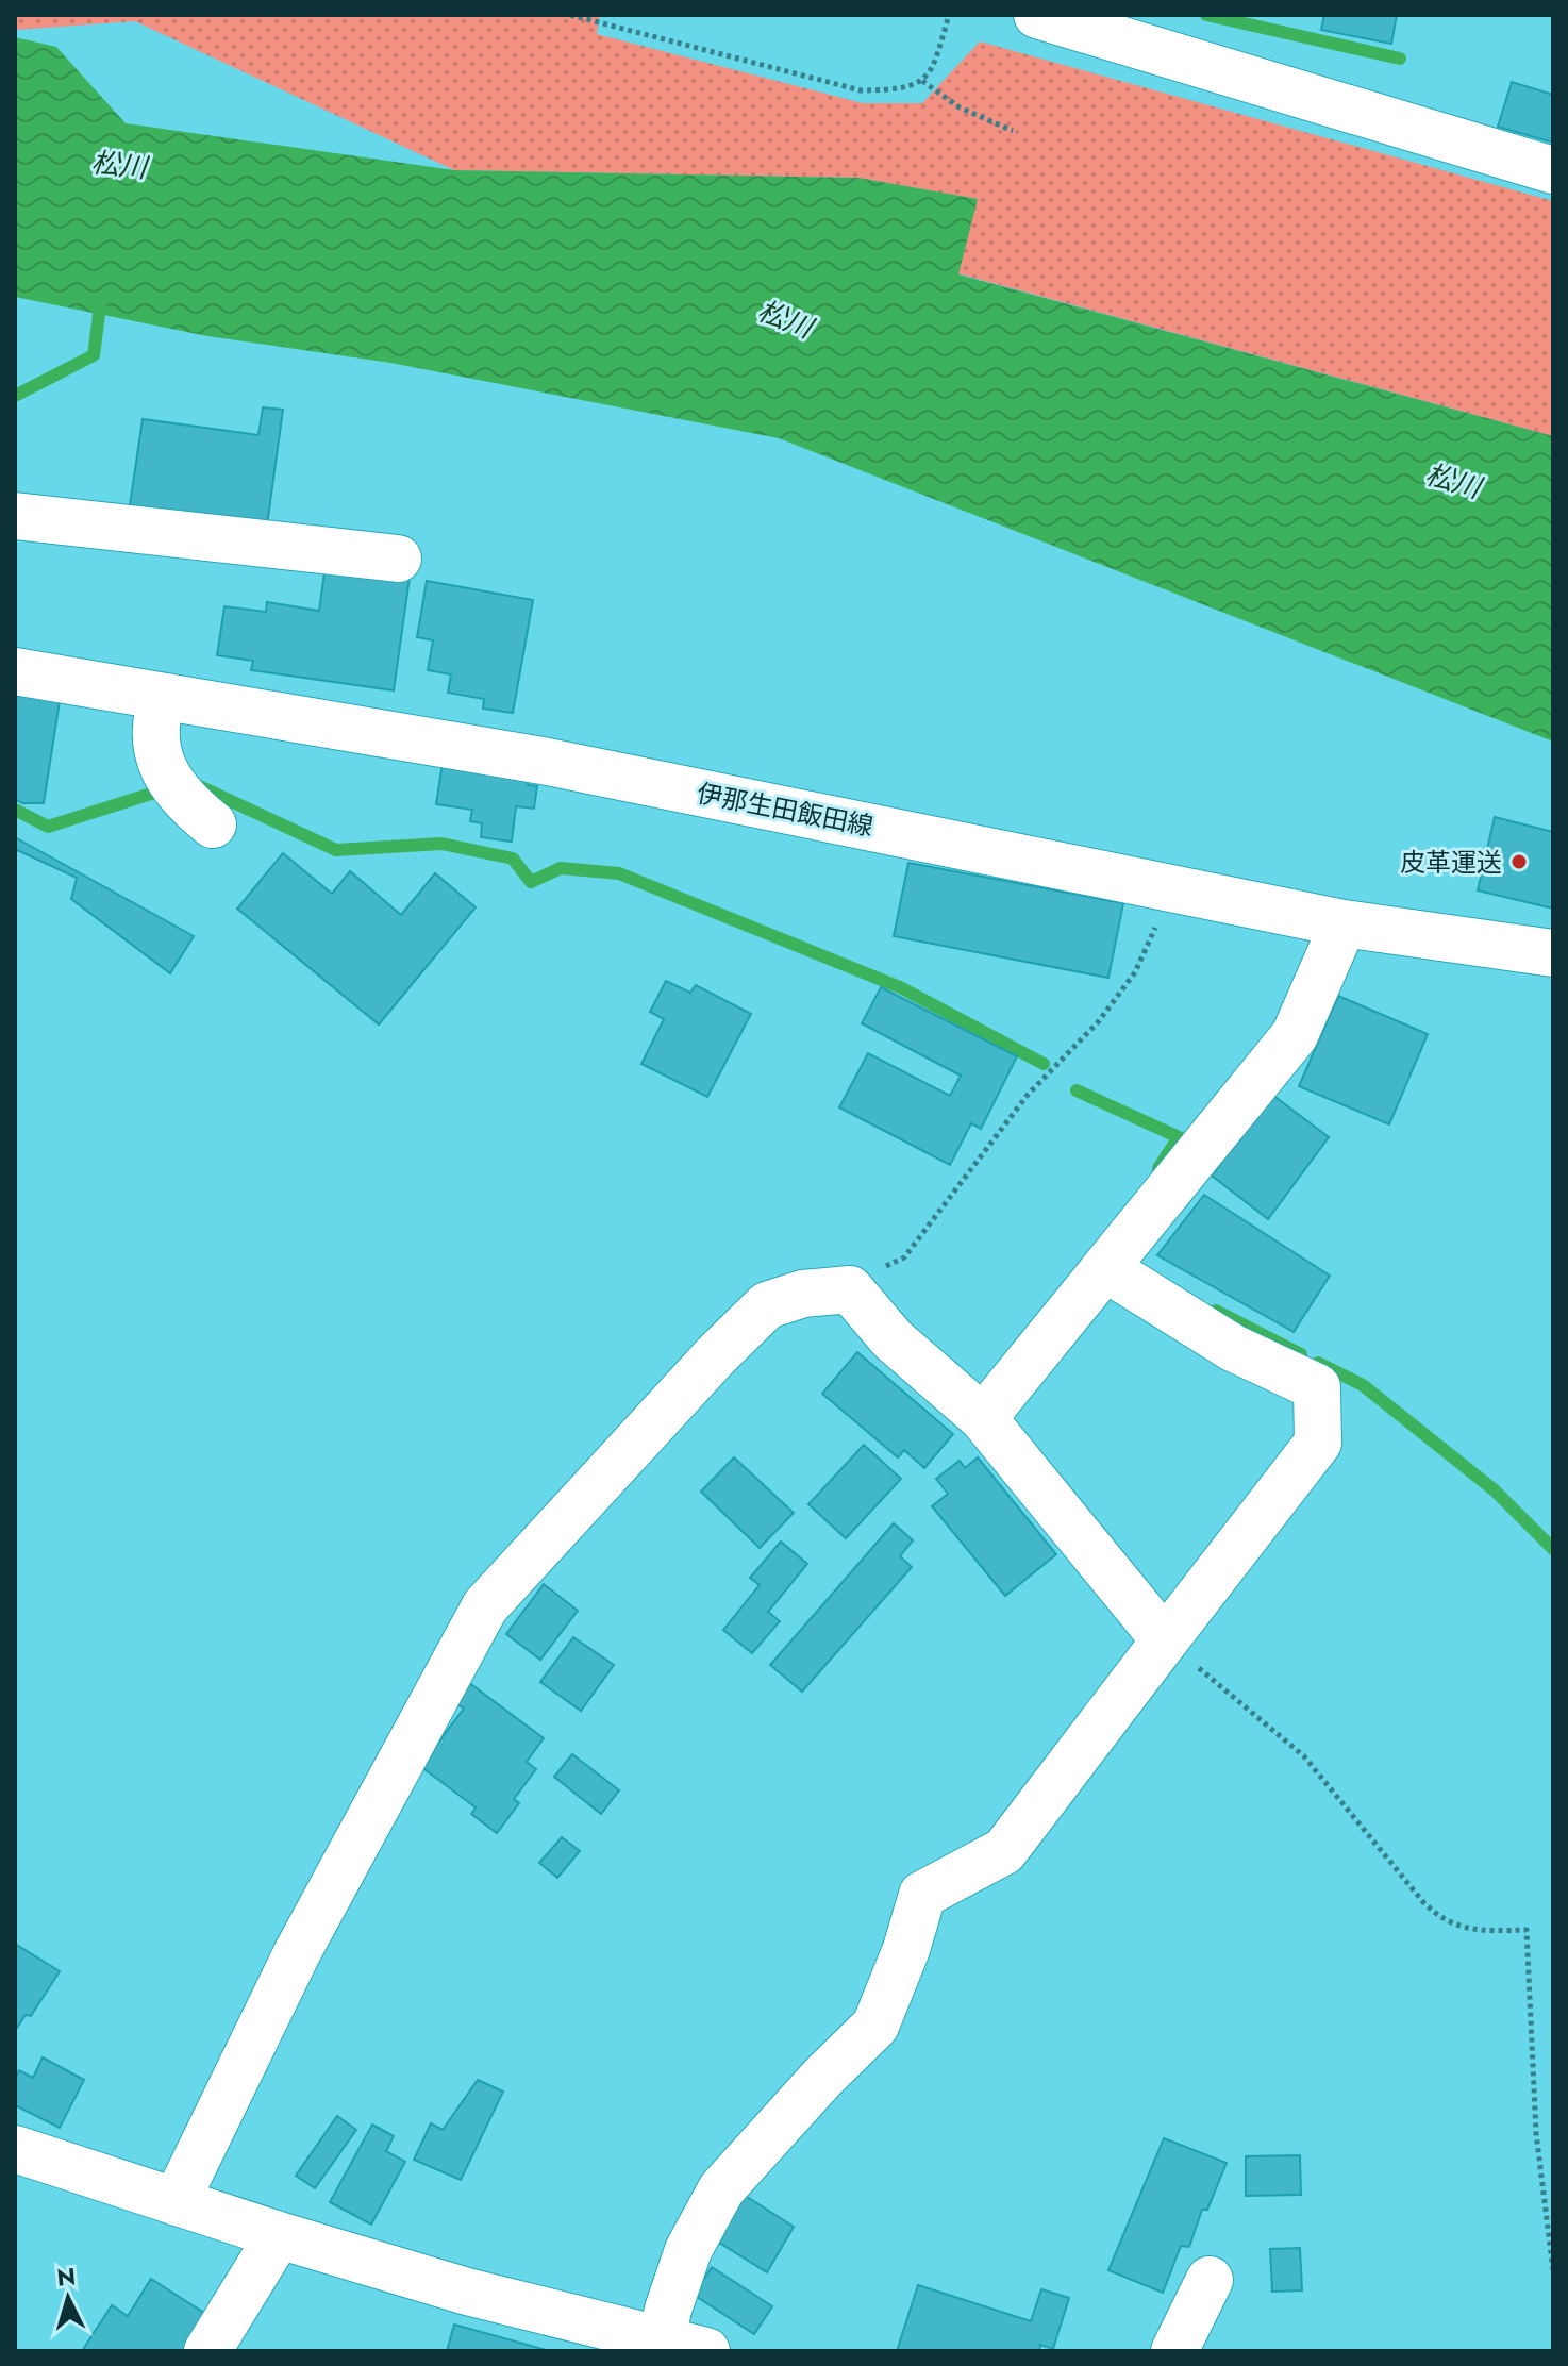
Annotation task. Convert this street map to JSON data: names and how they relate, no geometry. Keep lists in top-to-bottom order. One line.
{"streets":{"street":["伊那生田飯田線"]},"water":["松川"],"places":["皮革運送"],"north":"top"}
